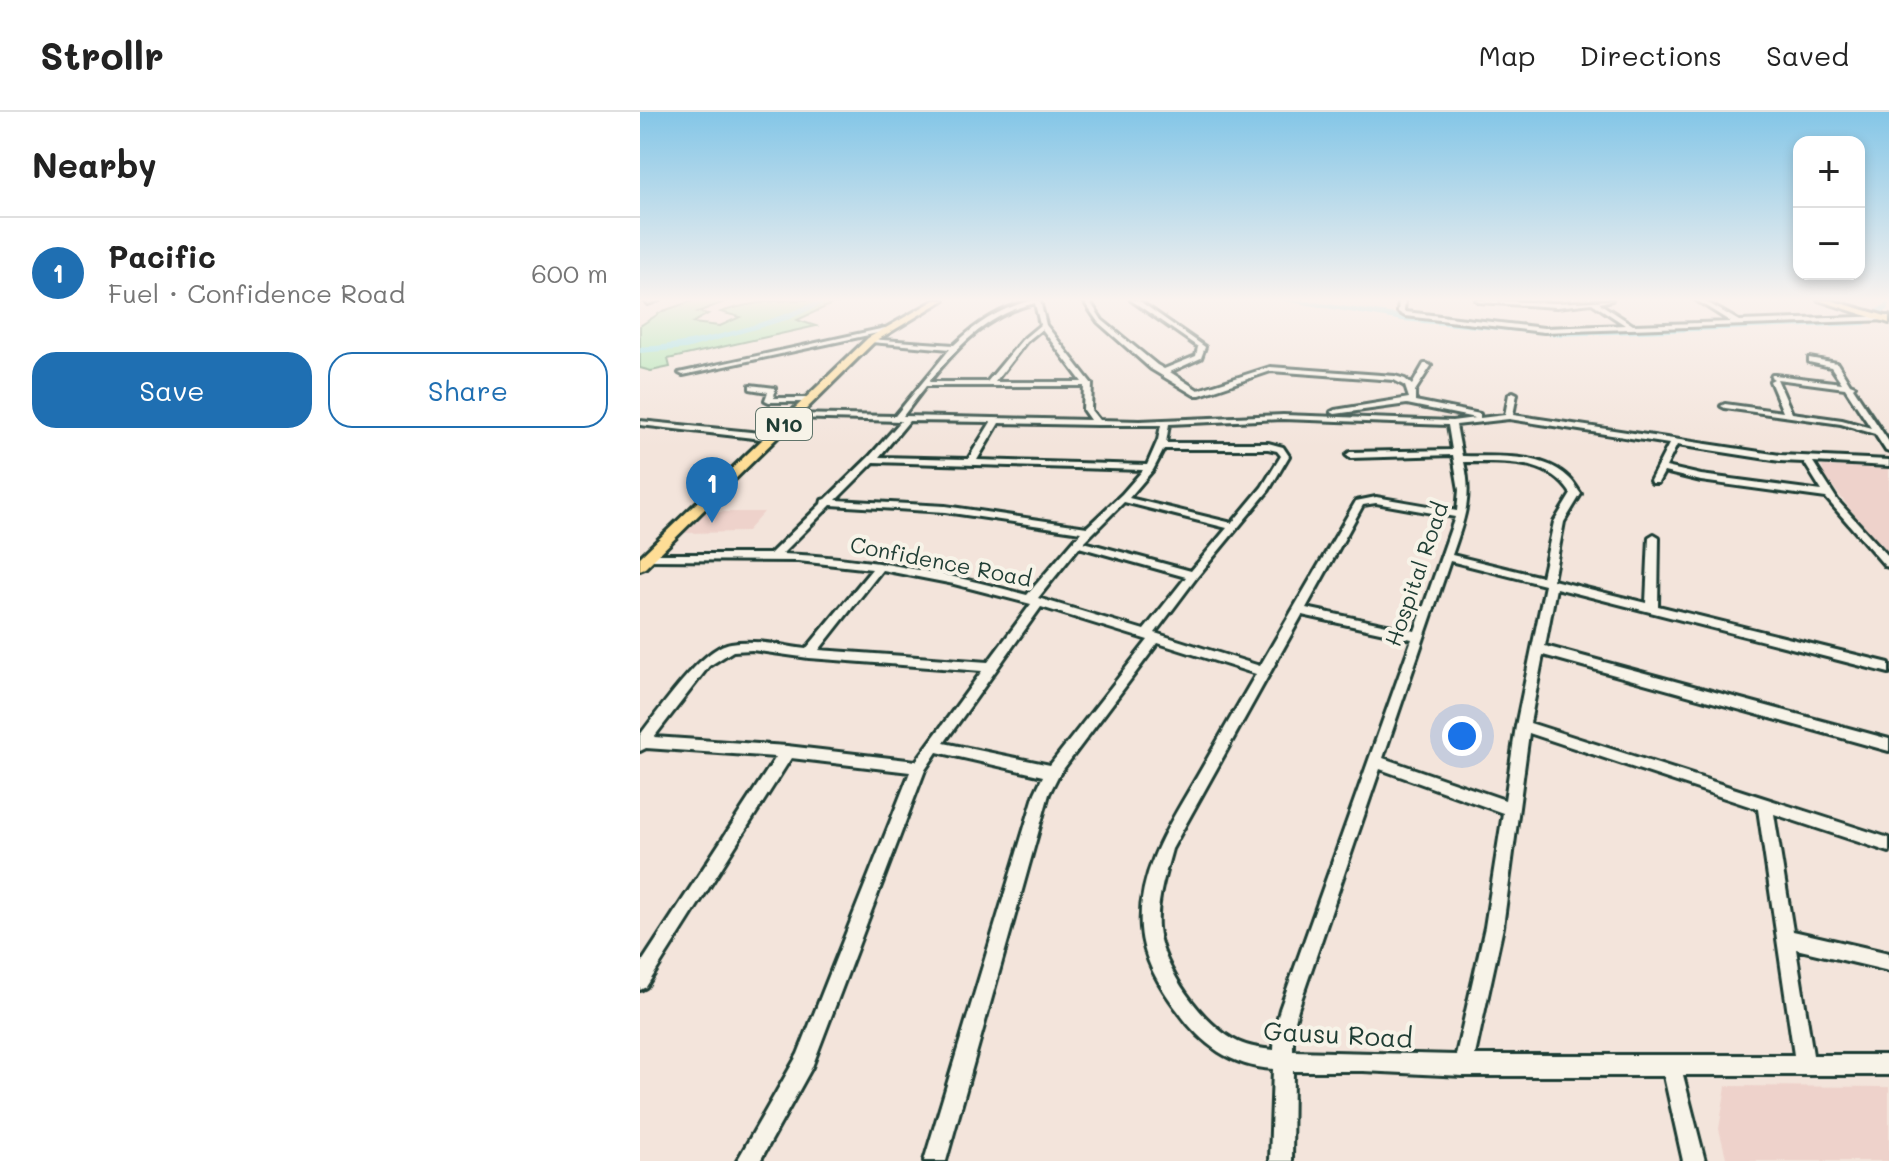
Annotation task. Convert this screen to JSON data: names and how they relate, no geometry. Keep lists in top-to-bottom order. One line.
{"streets":{"main road":["N10"],"street":["Confidence Road","Hospital Road","Gausu Road"]},"crossings":[["N10","Confidence Road"],["Confidence Road","Gausu Road"],["Hospital Road","Gausu Road"]],"page":{"header":"Strollr","nav":["Map","Directions","Saved"],"heading":"Nearby","map_buttons":["+","−"],"list":[{"mark":"1","name":"Pacific","note":"Fuel · Confidence Road","value":"600 m"}],"buttons":["Save","Share"],"pins":"1"}}
